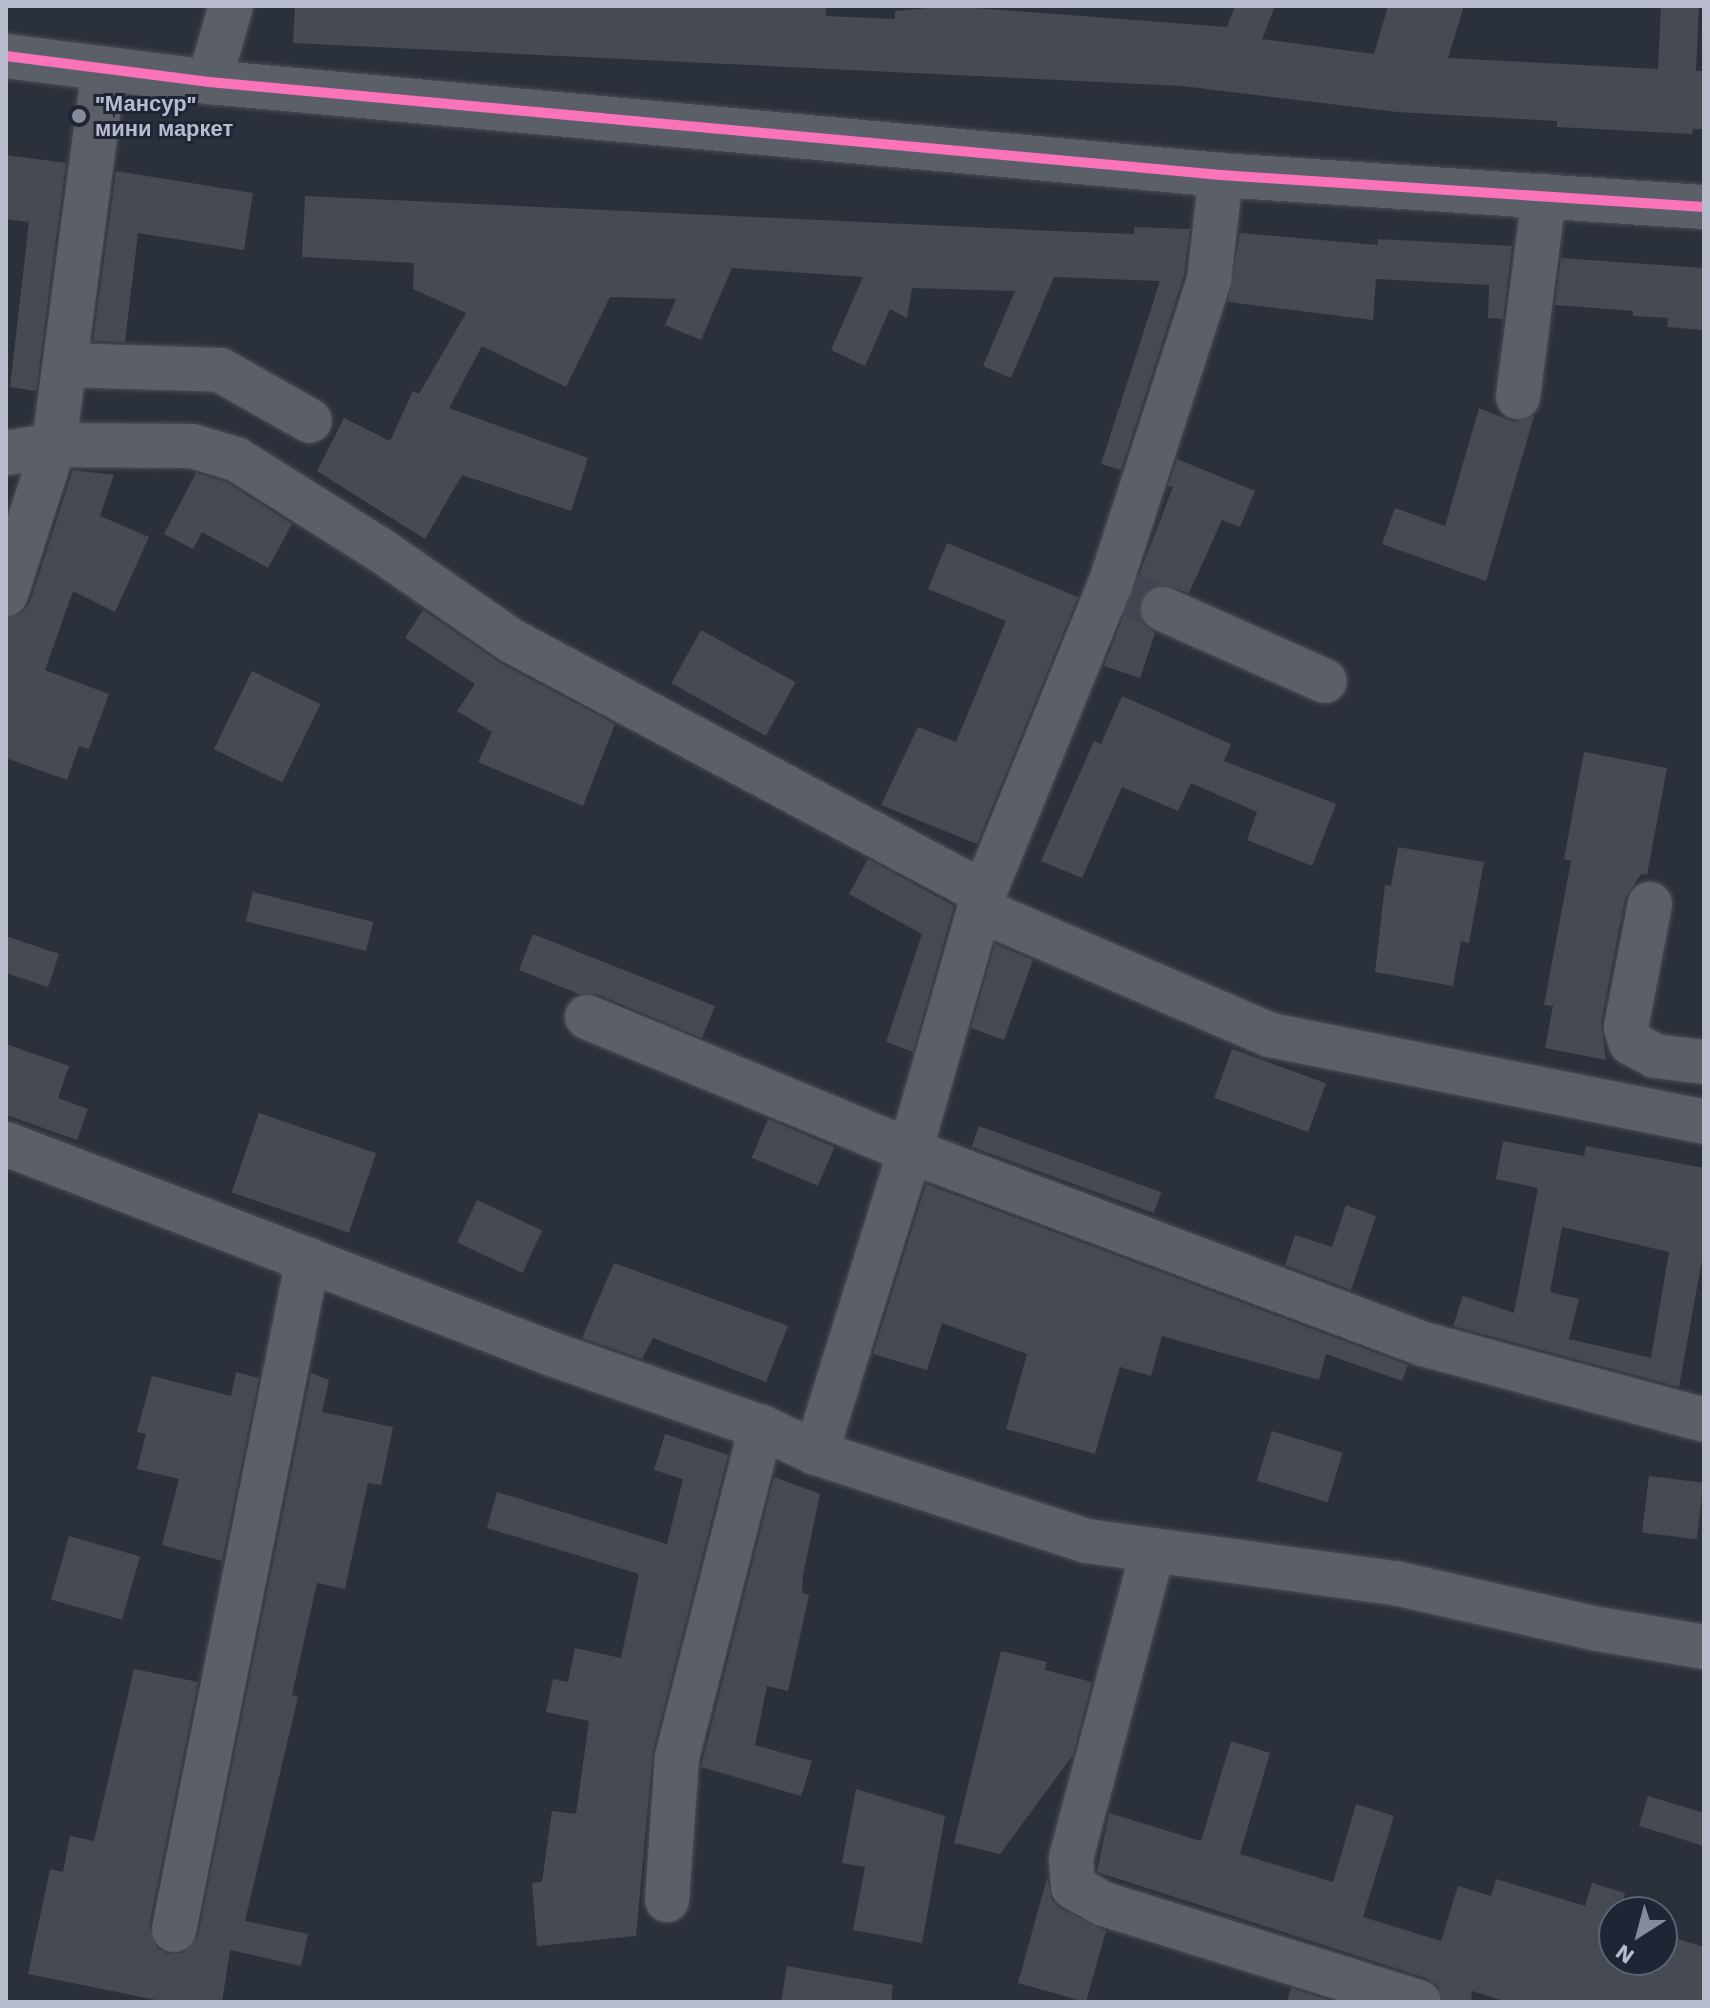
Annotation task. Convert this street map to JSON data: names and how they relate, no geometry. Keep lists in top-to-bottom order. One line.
{"places":["\"Мансур\" мини маркет"],"north":"bottom left"}
